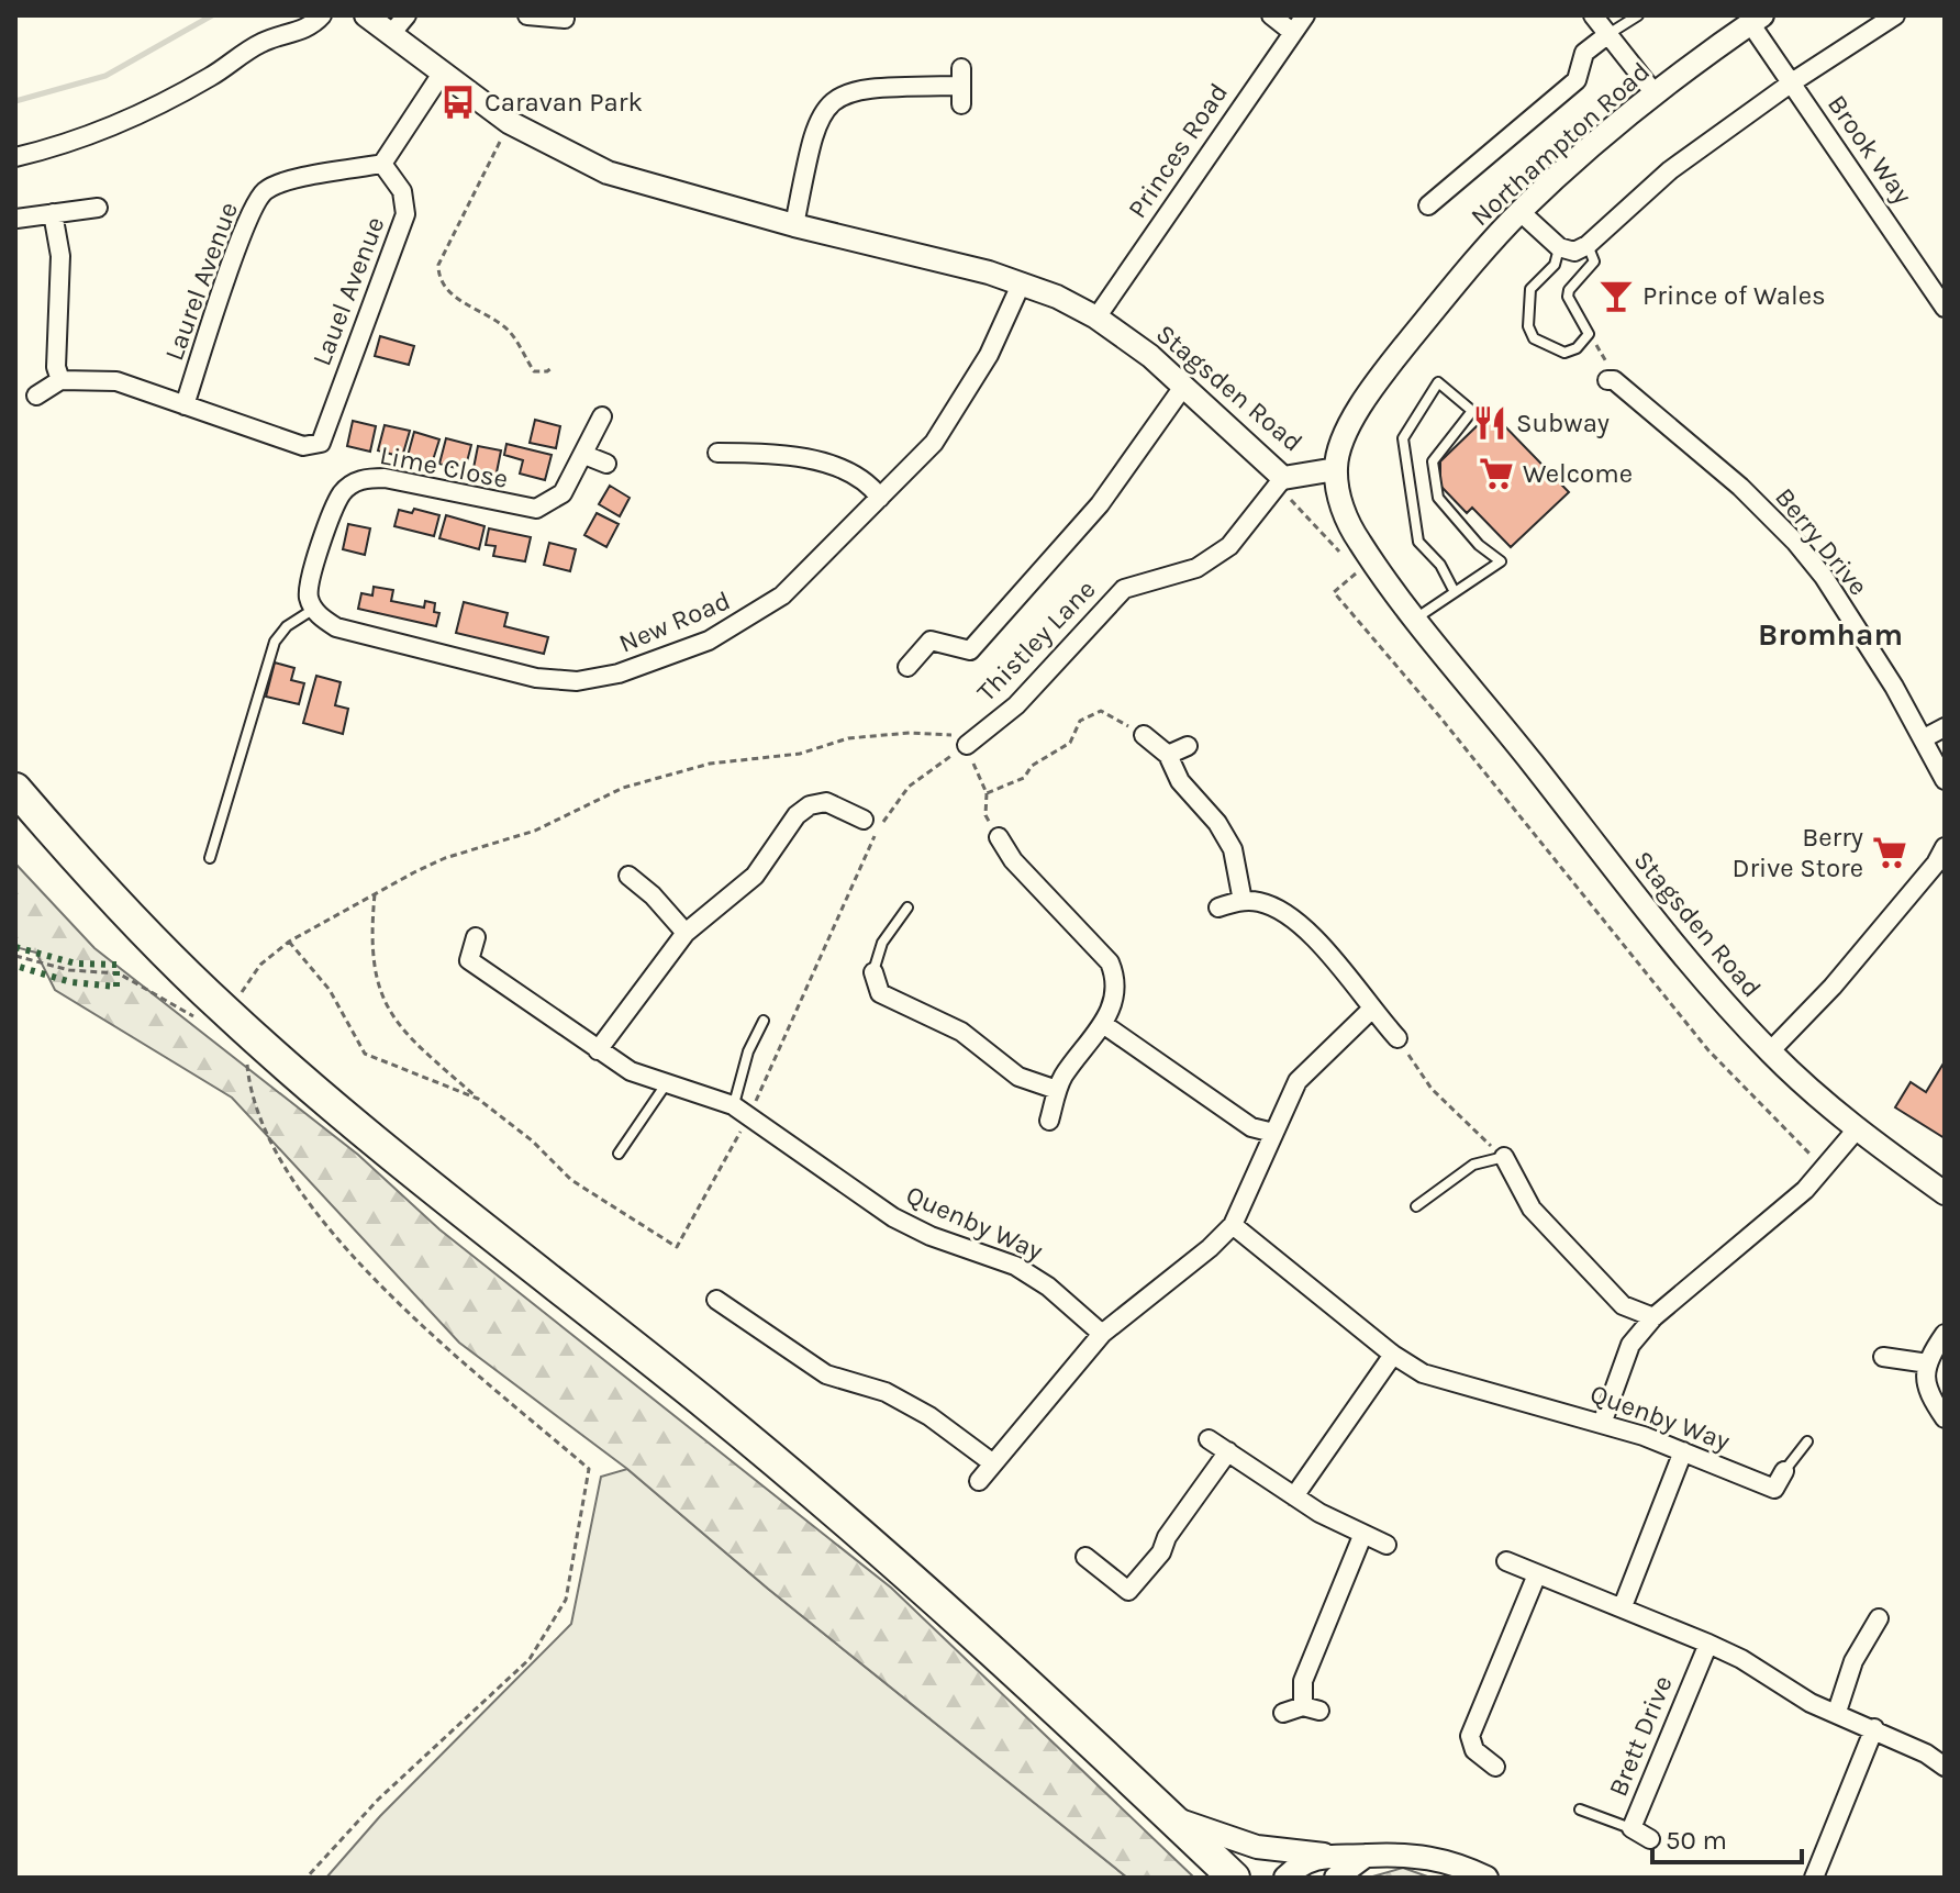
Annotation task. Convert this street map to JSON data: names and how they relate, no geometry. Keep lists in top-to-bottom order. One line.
{"streets":{"street":["Northampton Road","Brook Way","Princes Road","Laurel Avenue","Lauel Avenue","Stagsden Road","Lime Close","Berry Drive","New Road","Thistley Lane","Quenby Way","Brett Drive"]},"crossings":[["Northampton Road","Brook Way"],["Northampton Road","Stagsden Road"],["Princes Road","Stagsden Road"],["Laurel Avenue","Lauel Avenue"],["Stagsden Road","New Road"],["Stagsden Road","Thistley Lane"],["Lime Close","New Road"]],"districts":["Bromham"],"places":{"bus stop":["Caravan Park"],"bar":["Prince of Wales"],"restaurant":["Subway"],"supermarket":["Welcome","Berry Drive Store"]},"scale_bar":"50 m"}
